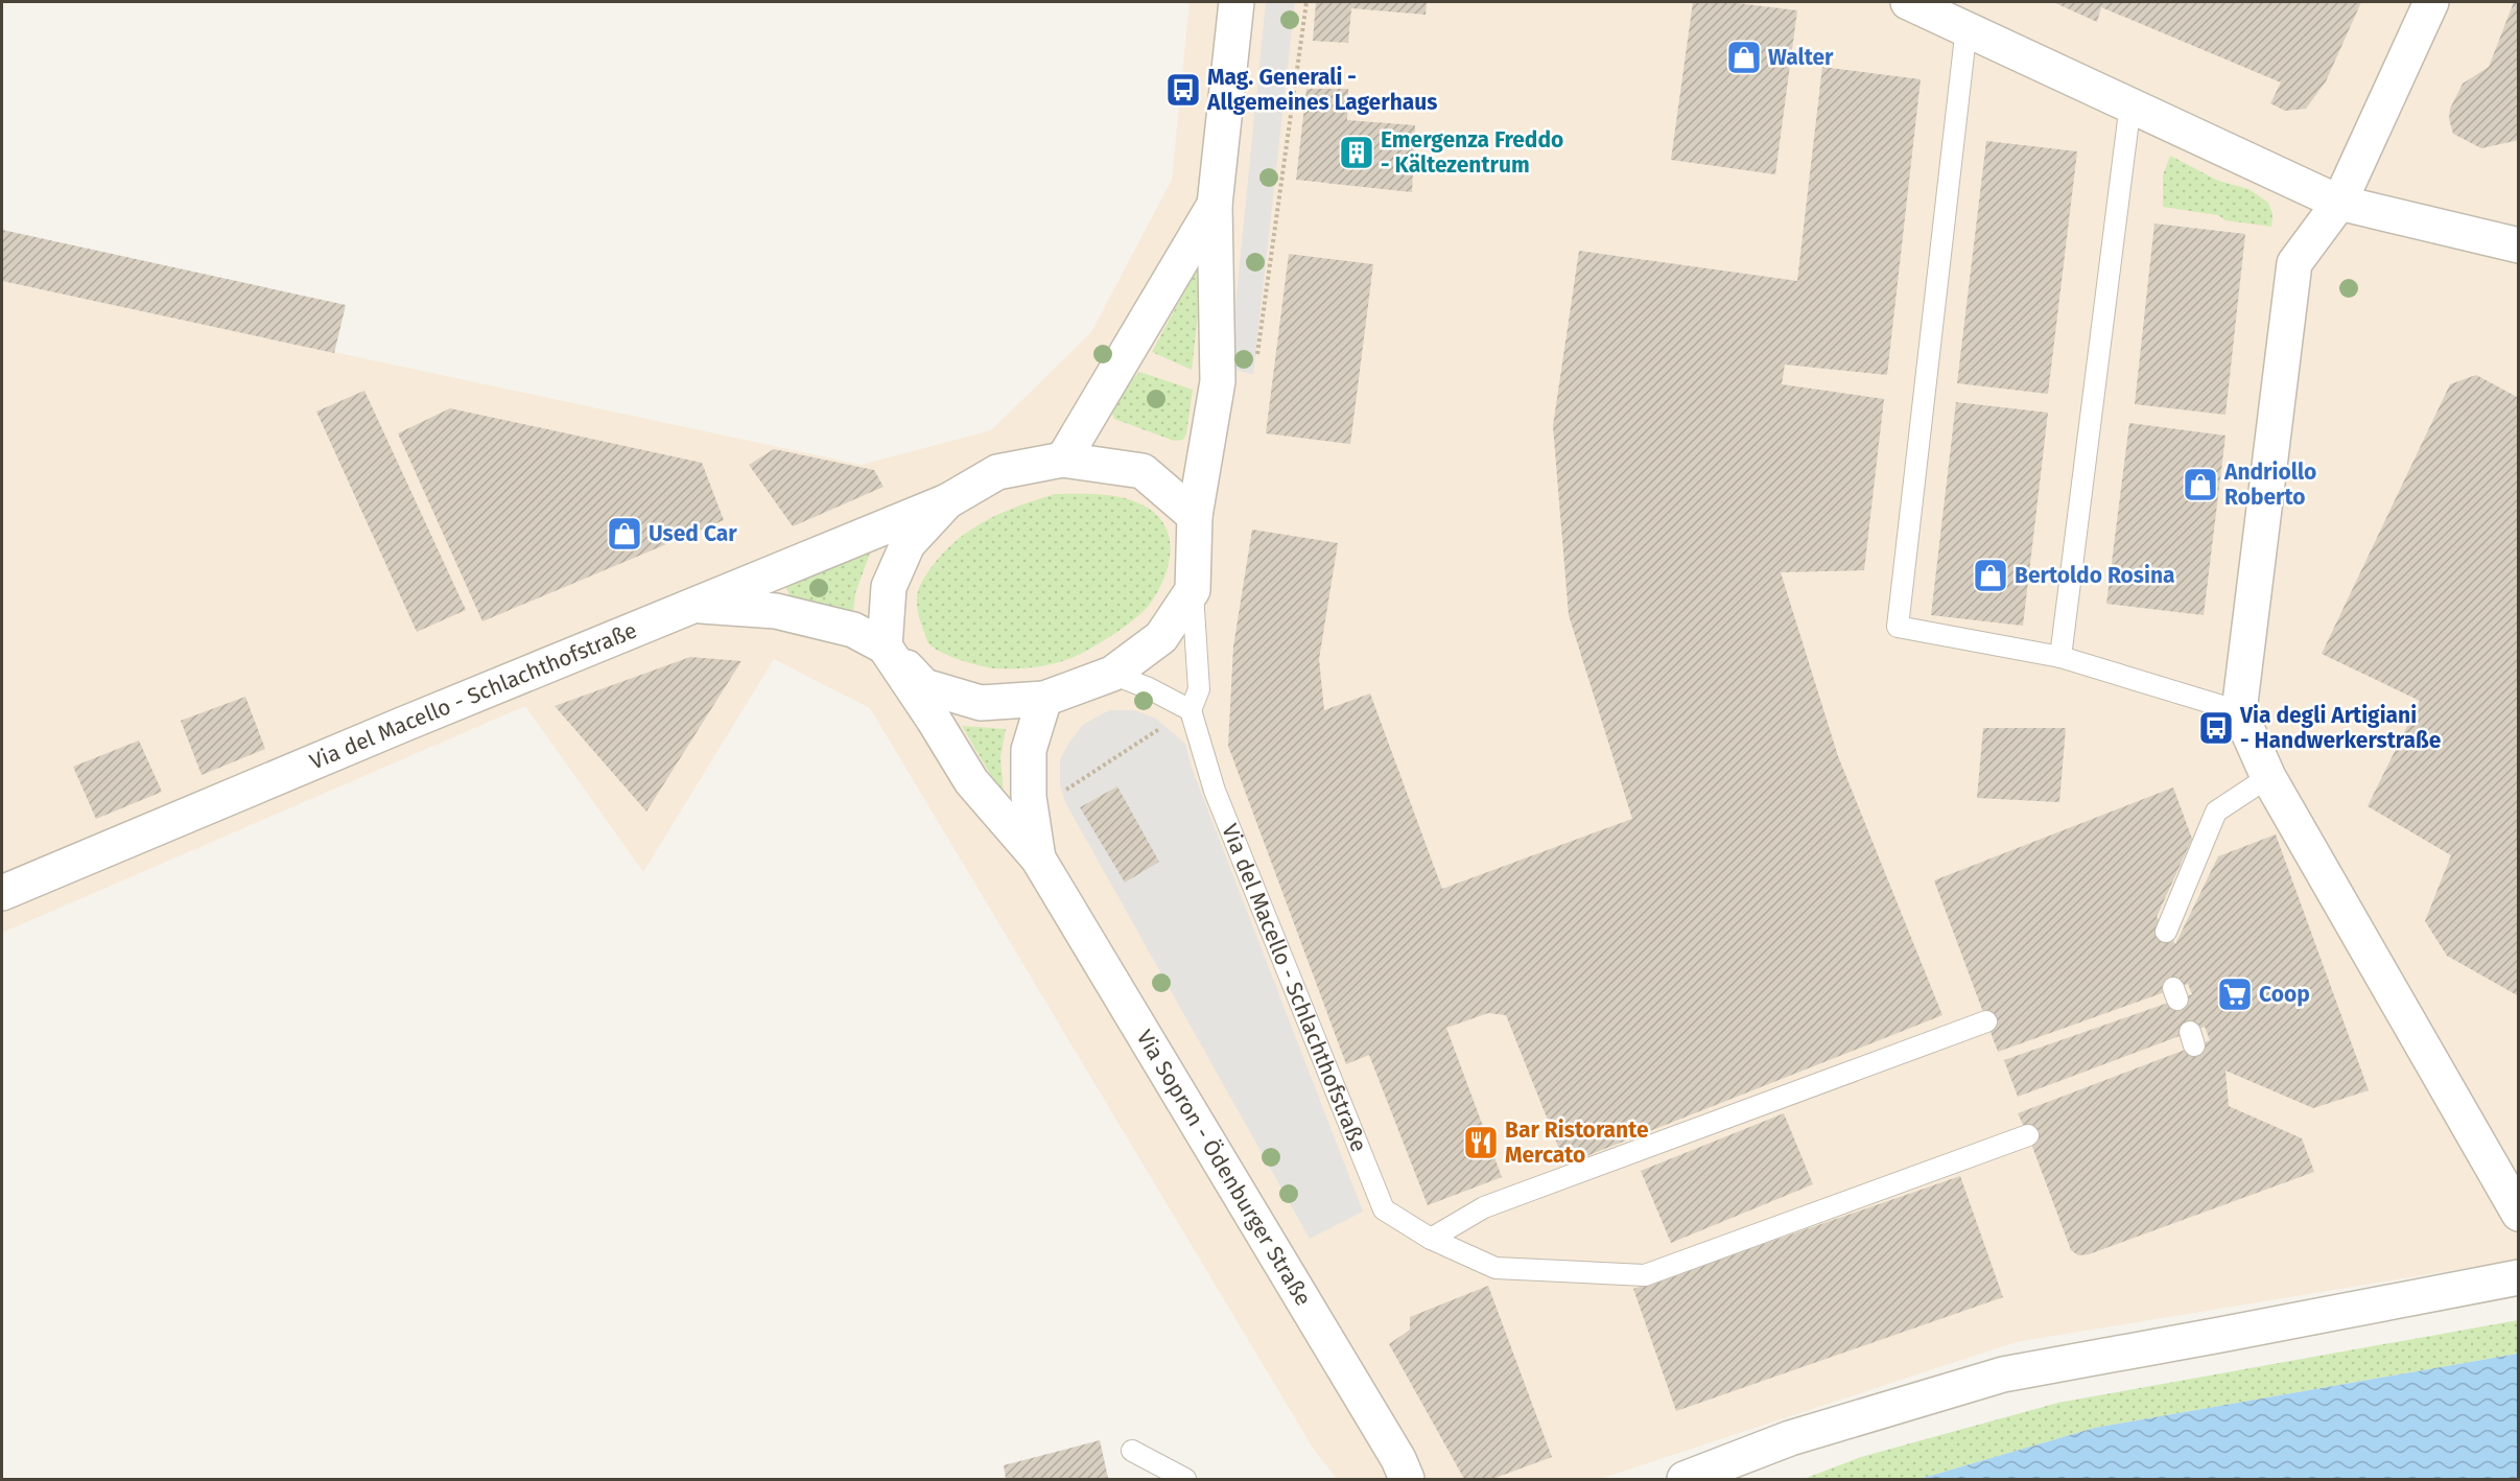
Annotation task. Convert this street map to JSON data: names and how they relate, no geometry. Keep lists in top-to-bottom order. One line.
{"streets":{"street":["Via del Macello - Schlachthofstraße","Via Sopron - Ödenburger Straße"]},"places":{"shop":["Walter","Andriollo Roberto","Used Car","Bertoldo Rosina"],"bus stop":["Mag. Generali - Allgemeines Lagerhaus","Via degli Artigiani - Handwerkerstraße"],"building":["Emergenza Freddo - Kältezentrum"],"supermarket":["Coop"],"restaurant":["Bar Ristorante Mercato"]}}
